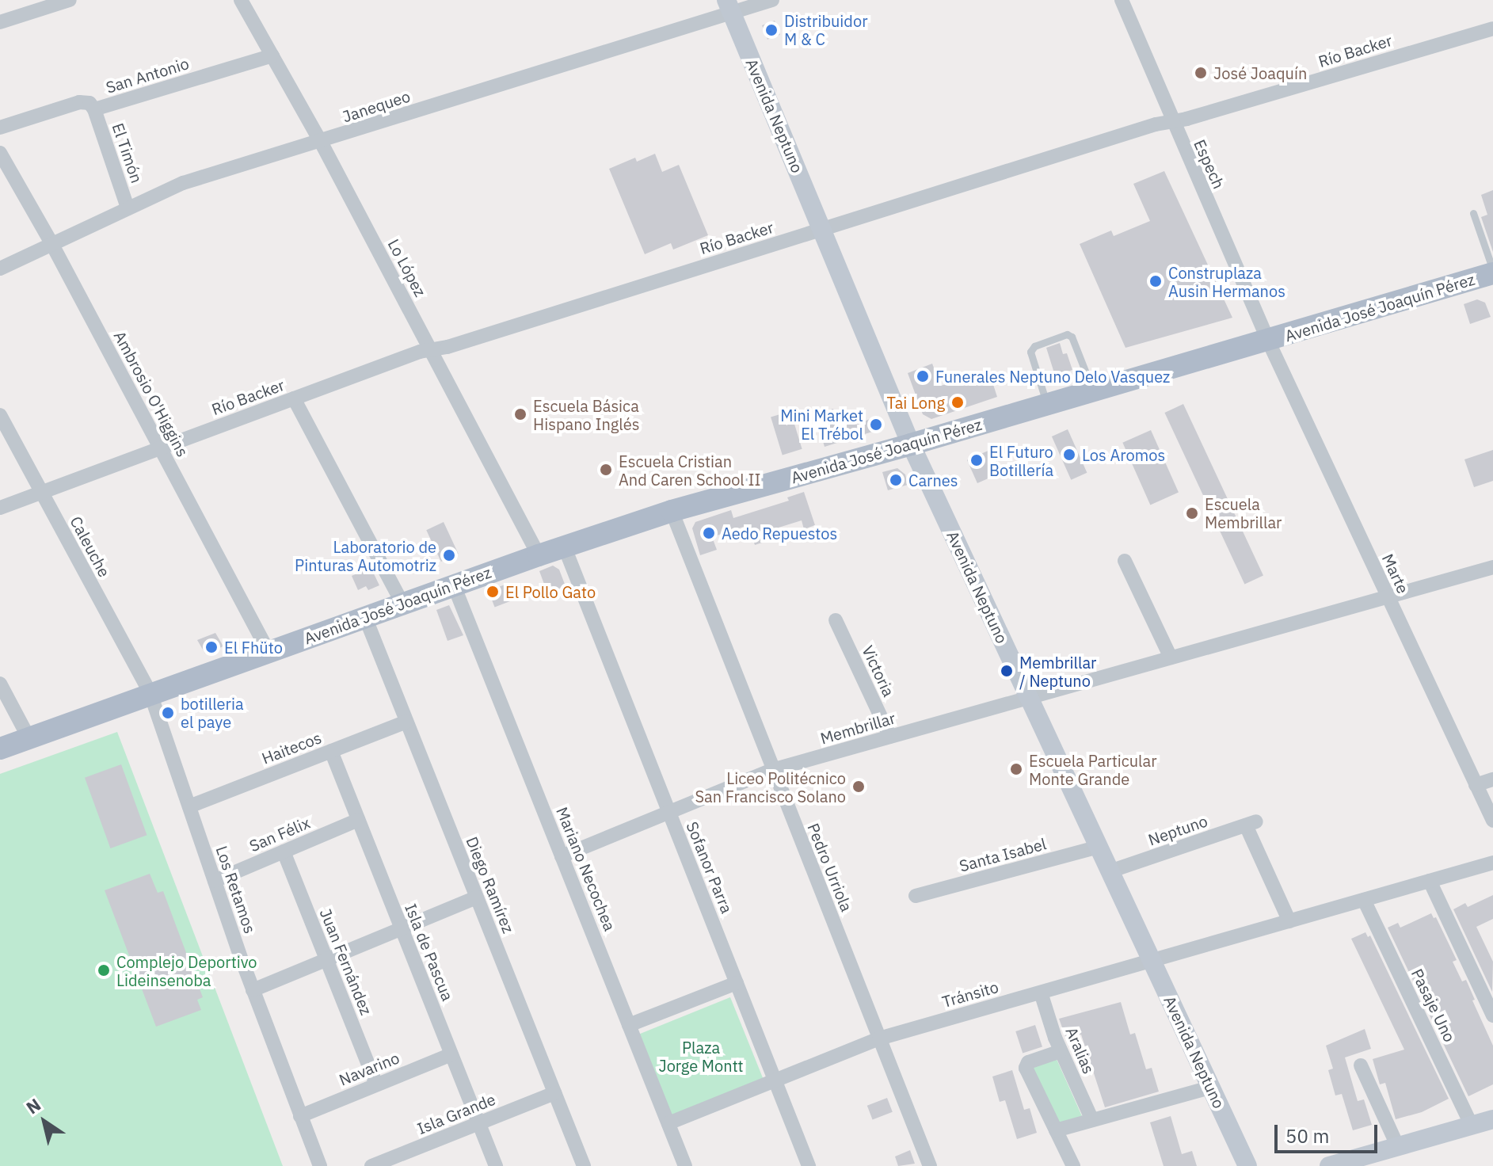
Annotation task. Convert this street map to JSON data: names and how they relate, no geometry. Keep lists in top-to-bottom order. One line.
{"streets":{"main road":["Avenida Neptuno","Avenida José Joaquín Pérez"],"street":["Río Backer","San Antonio","Janequeo","El Timón","Espech","Lo López","Ambrosio O'Higgins","Caleuche","Marte","Victoria","Membrillar","Haitecos","Neptuno","San Félix","Santa Isabel","Sofanor Parra","Pedro Urriola","Mariano Necochea","Diego Ramírez","Los Retamos","Isla de Pascua","Juan Fernández","Tránsito","Pasaje Uno","Aralias","Navarino","Isla Grande"]},"crossings":[["Río Backer","Avenida Neptuno"],["Río Backer","Espech"],["Río Backer","Lo López"],["Río Backer","Ambrosio O'Higgins"],["Río Backer","Caleuche"],["San Antonio","El Timón"],["San Antonio","Lo López"],["Janequeo","Avenida Neptuno"],["Janequeo","El Timón"],["Janequeo","Lo López"],["Janequeo","Ambrosio O'Higgins"],["Avenida Neptuno","Avenida José Joaquín Pérez"],["Avenida Neptuno","Membrillar"],["Avenida Neptuno","Neptuno"],["Avenida Neptuno","Santa Isabel"],["Avenida Neptuno","Tránsito"],["Espech","Avenida José Joaquín Pérez"],["Espech","Marte"],["Lo López","Avenida José Joaquín Pérez"],["Avenida José Joaquín Pérez","Ambrosio O'Higgins"],["Avenida José Joaquín Pérez","Caleuche"],["Avenida José Joaquín Pérez","Marte"],["Avenida José Joaquín Pérez","Sofanor Parra"],["Avenida José Joaquín Pérez","Pedro Urriola"],["Avenida José Joaquín Pérez","Mariano Necochea"],["Avenida José Joaquín Pérez","Diego Ramírez"],["Avenida José Joaquín Pérez","Los Retamos"],["Caleuche","Los Retamos"],["Marte","Membrillar"],["Victoria","Membrillar"],["Membrillar","Sofanor Parra"],["Membrillar","Pedro Urriola"],["Membrillar","Mariano Necochea"],["Haitecos","Diego Ramírez"],["Haitecos","Los Retamos"],["Haitecos","Isla de Pascua"],["Neptuno","Tránsito"],["San Félix","Los Retamos"],["San Félix","Isla de Pascua"],["San Félix","Juan Fernández"],["Sofanor Parra","Tránsito"],["Pedro Urriola","Tránsito"],["Mariano Necochea","Tránsito"],["Diego Ramírez","Isla Grande"],["Los Retamos","Navarino"],["Isla de Pascua","Navarino"],["Isla de Pascua","Isla Grande"],["Juan Fernández","Navarino"],["Tránsito","Pasaje Uno"],["Tránsito","Aralias"]],"parks":["Plaza Jorge Montt"],"places":["Distribuidor M & C","José Joaquín","Construplaza Ausin Hermanos","Funerales Neptuno Delo Vasquez","Tai Long","Escuela Básica Hispano Inglés","Mini Market El Trébol","Los Aromos","El Futuro Botillería","Escuela Cristian And Caren School II","Carnes","Escuela Membrillar","Aedo Repuestos","Laboratorio de Pinturas Automotriz","El Pollo Gato","El Fhüto","Membrillar / Neptuno","botilleria el paye","Escuela Particular Monte Grande","Liceo Politécnico San Francisco Solano","Complejo Deportivo Lideinsenoba"],"scale_bar":"50 m","north":"top left"}
